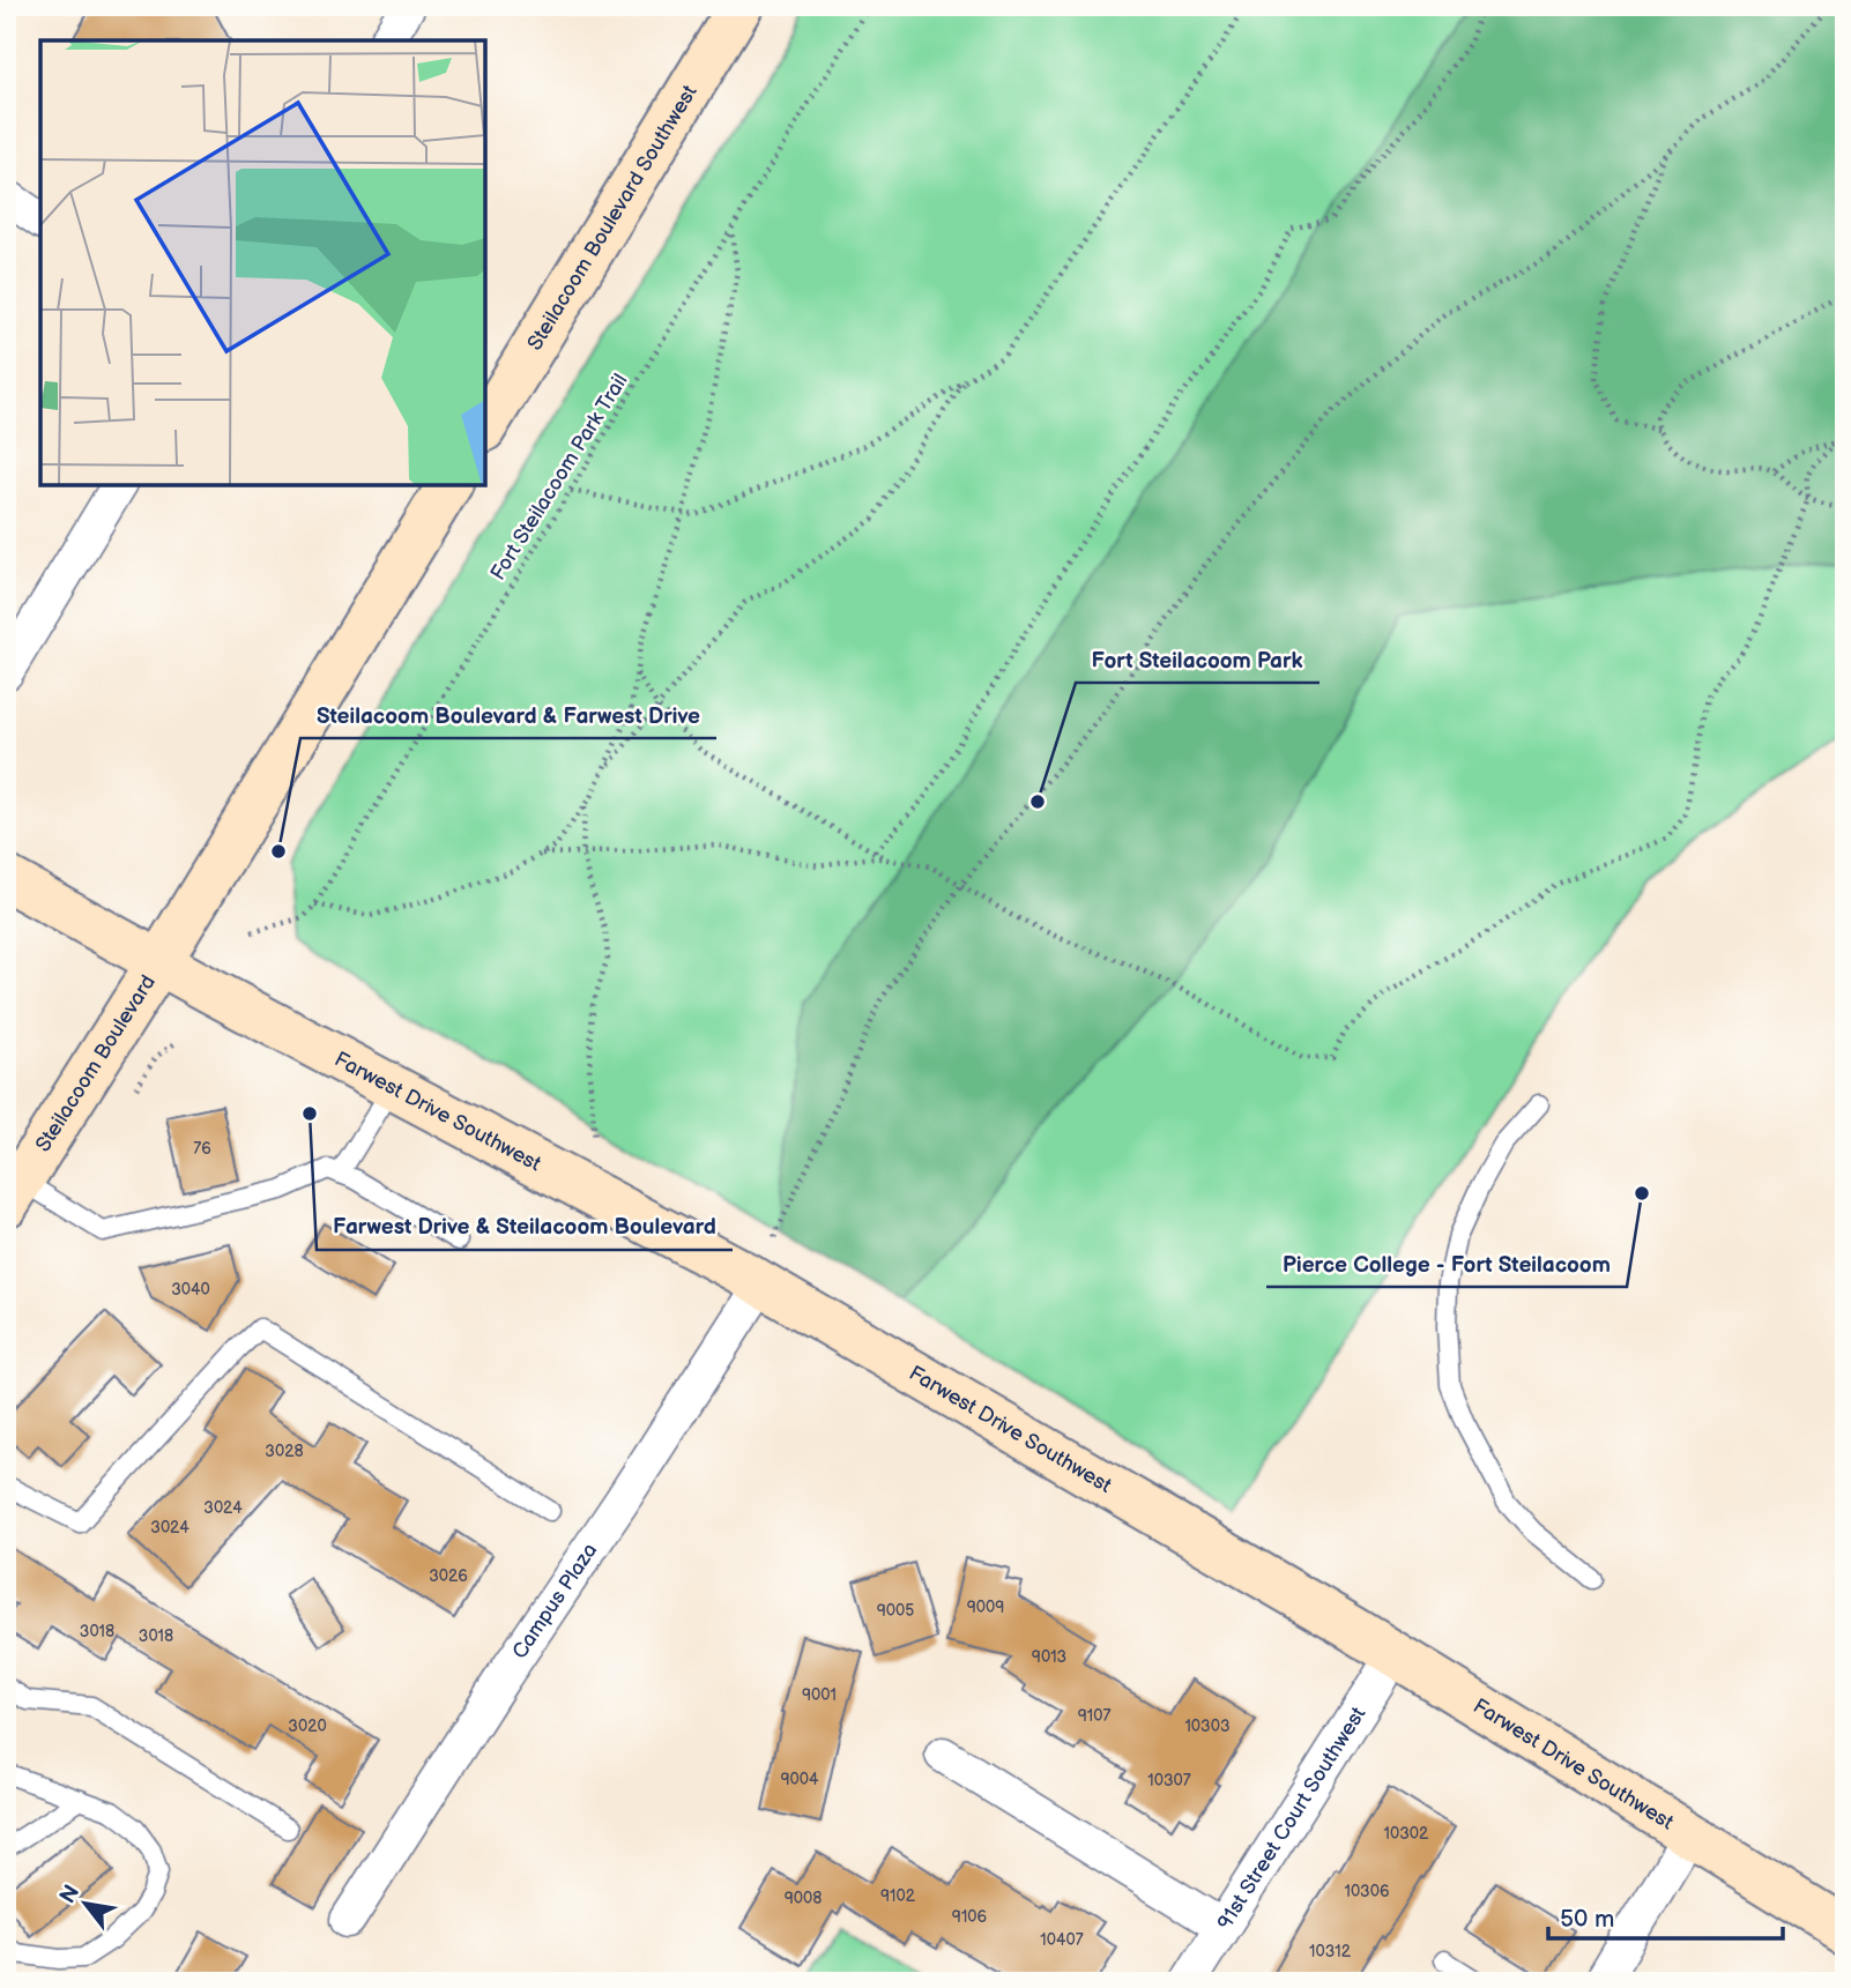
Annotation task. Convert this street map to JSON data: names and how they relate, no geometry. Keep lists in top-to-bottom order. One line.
{"streets":{"street":["Steilacoom Boulevard Southwest","Steilacoom Boulevard","Farwest Drive Southwest","Campus Plaza","91st Street Court Southwest"],"path":["Fort Steilacoom Park Trail"]},"crossings":[["Steilacoom Boulevard","Farwest Drive Southwest"],["Farwest Drive Southwest","Campus Plaza"],["Farwest Drive Southwest","91st Street Court Southwest"]],"places":["Fort Steilacoom Park","Steilacoom Boulevard & Farwest Drive","Farwest Drive & Steilacoom Boulevard","Pierce College - Fort Steilacoom"],"house_numbers":["76","3040","3028","3024","3024","3026","9009","9005","3018","3018","9013","9001","9107","3020","10303","9004","10307","10302","10306","9102","9008","9106","10407","10312"],"scale_bar":"50 m","north":"top left"}
